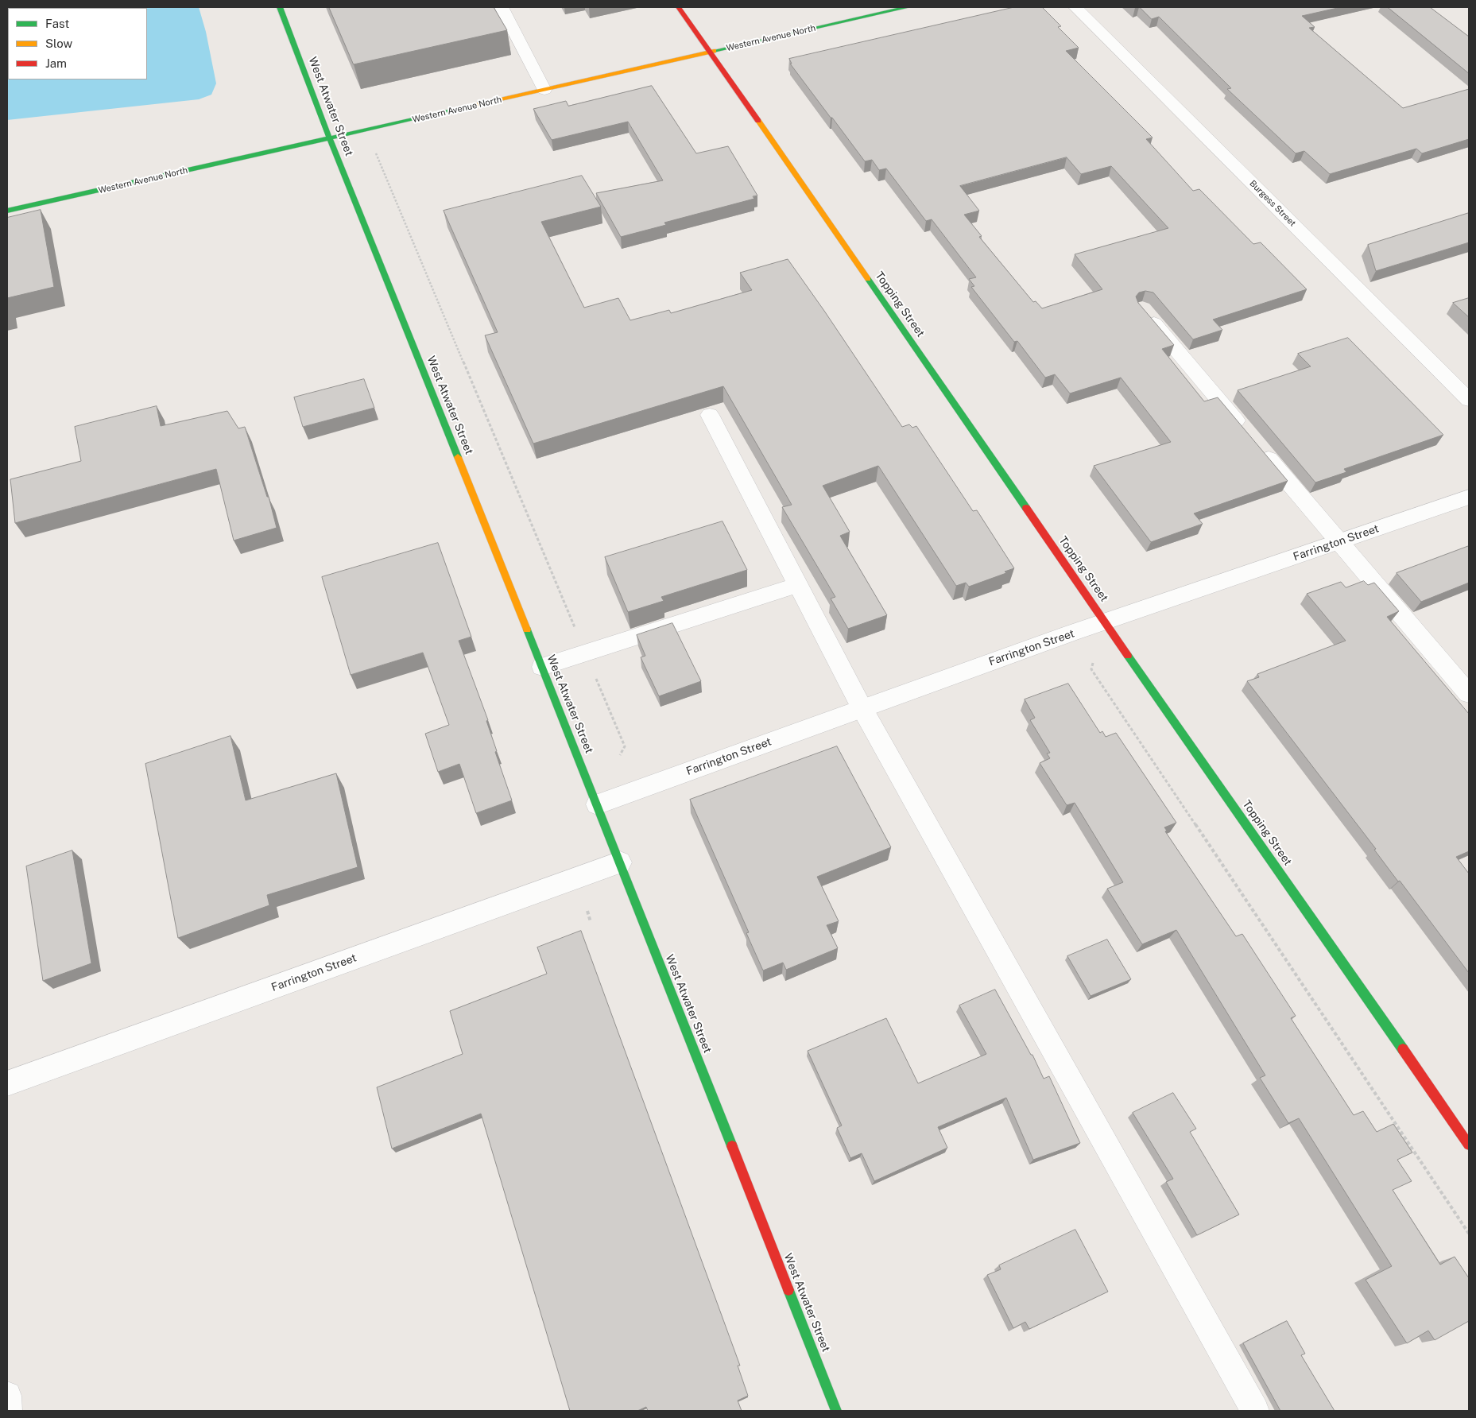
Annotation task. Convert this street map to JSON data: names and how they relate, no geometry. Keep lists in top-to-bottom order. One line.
{"streets":{"street":["Western Avenue North","West Atwater Street","Burgess Street","Topping Street","Farrington Street"]},"crossings":[["Western Avenue North","West Atwater Street"],["Western Avenue North","Topping Street"],["West Atwater Street","Farrington Street"],["Topping Street","Farrington Street"]],"legend":["Fast","Slow","Jam"]}
